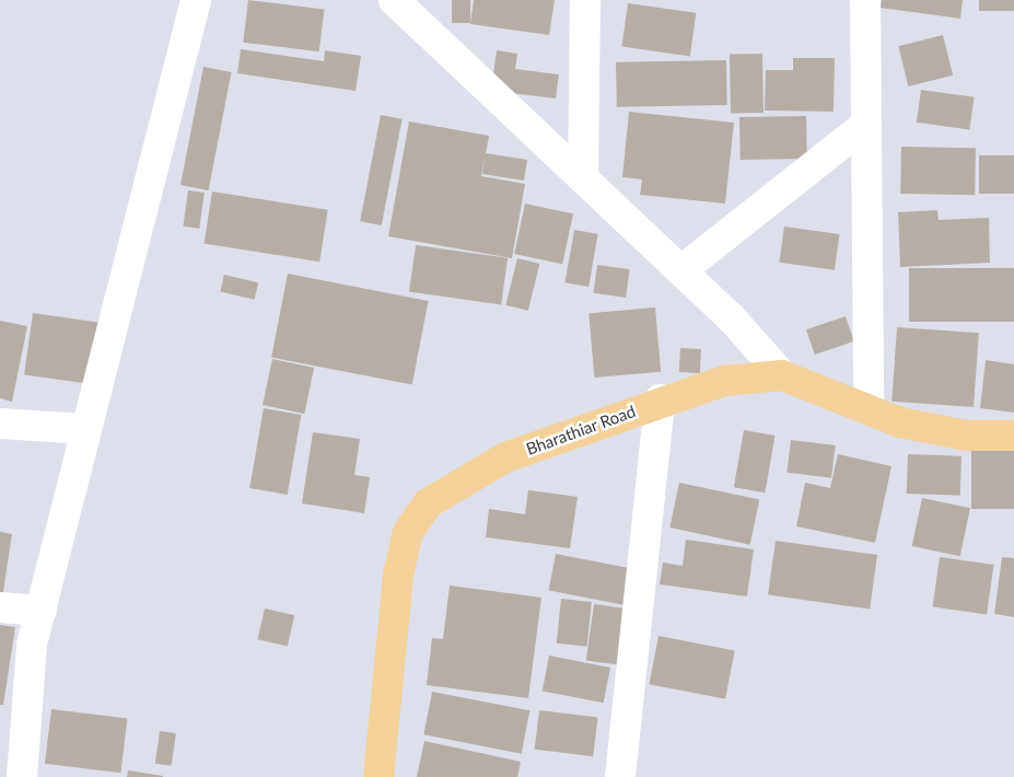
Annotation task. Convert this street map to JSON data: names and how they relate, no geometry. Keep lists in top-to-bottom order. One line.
{"streets":{"main road":["Bharathiar Road"]}}
